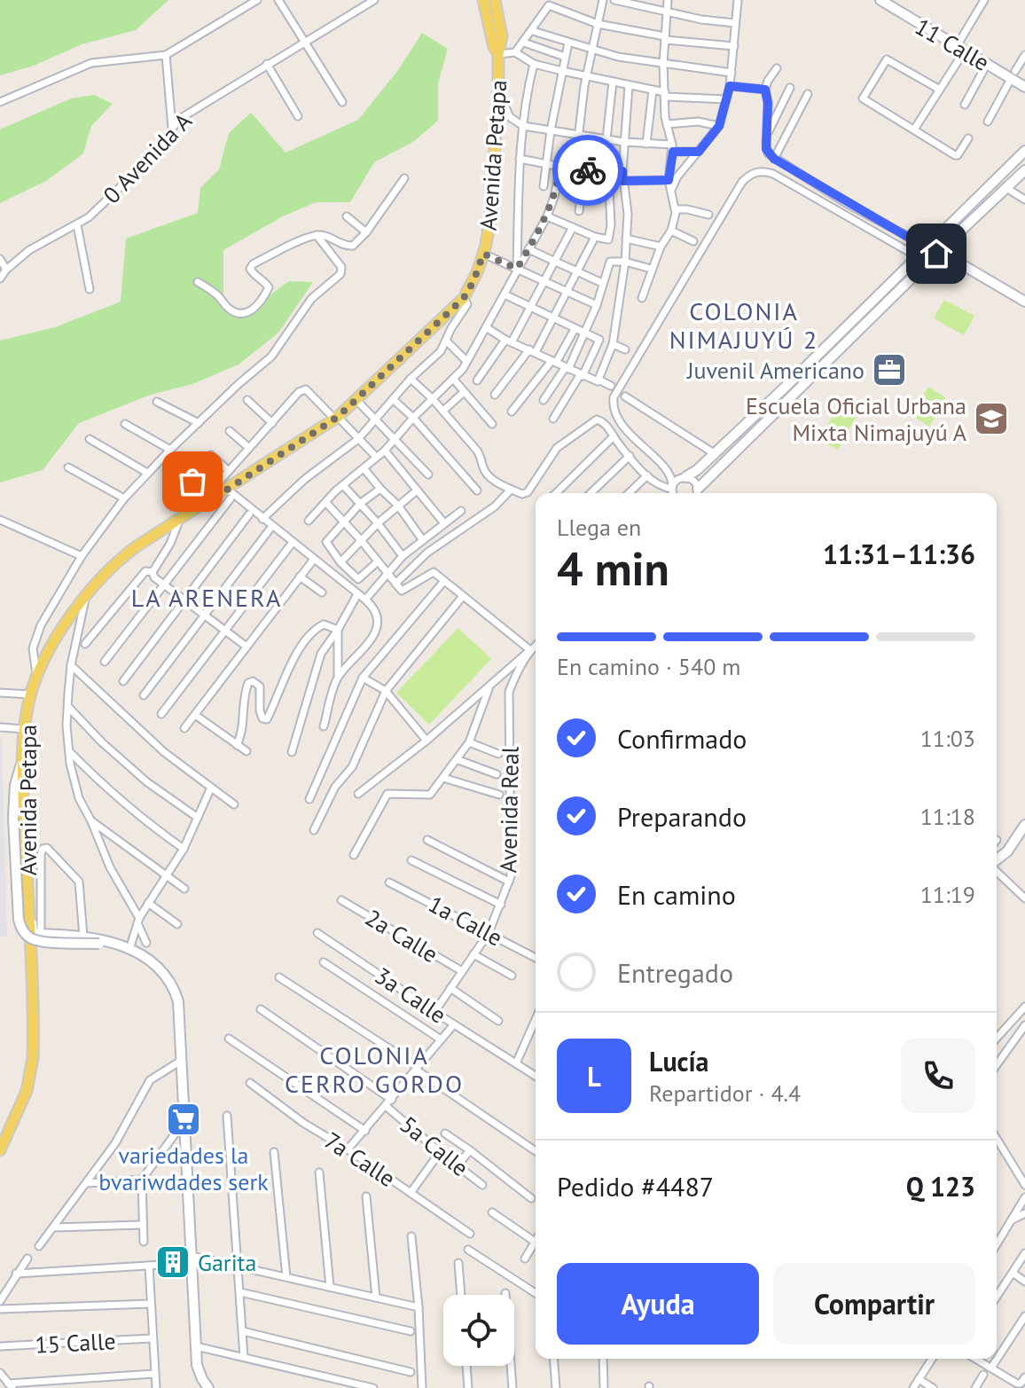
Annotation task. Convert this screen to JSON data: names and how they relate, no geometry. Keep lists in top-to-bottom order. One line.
{"streets":{"main road":["11 Calle","Avenida Petapa"],"street":["0 Avenida A","Avenida Real","1a Calle","2a Calle","3a Calle","5a Calle","7a Calle","15 Calle"]},"crossings":[["Avenida Real","1a Calle"],["Avenida Real","2a Calle"],["Avenida Real","3a Calle"]],"districts":["COLONIA NIMAJUYÚ 2","LA ARENERA","COLONIA CERRO GORDO"],"places":{"office":["Juvenil Americano"],"school or university":["Escuela Oficial Urbana Mixta Nimajuyú A"],"supermarket":["variedades la bvariwdades serk"],"building":["Garita"]},"page":{"heading":["4 min","Llega en","11:31–11:36"],"panel":["Lucía","Repartidor · 4.4","Pedido #4487","Q 123"],"bar":"En camino · 540 m","list":[["Confirmado","11:03"],["Preparando","11:18"],["En camino","11:19"],"Entregado"],"round":"L","buttons":["Ayuda","Compartir"]}}
